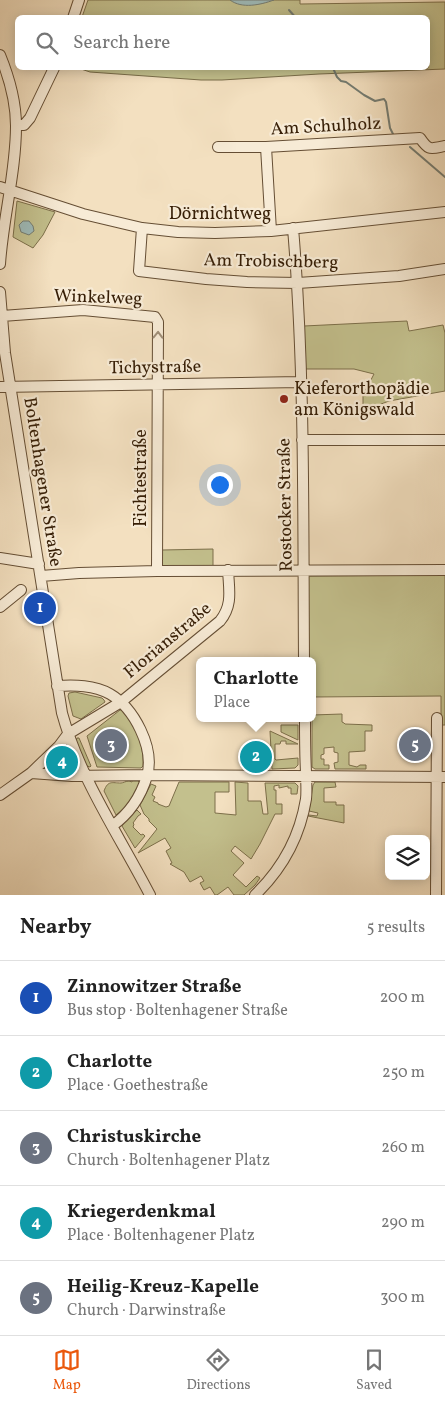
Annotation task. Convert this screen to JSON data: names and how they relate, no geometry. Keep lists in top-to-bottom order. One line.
{"streets":{"street":["Am Schulholz","Dörnichtweg","Am Trobischberg","Winkelweg","Tichystraße","Fichtestraße","Boltenhagener Straße","Rostocker Straße","Florianstraße"]},"crossings":[["Dörnichtweg","Am Trobischberg"],["Dörnichtweg","Rostocker Straße"],["Am Trobischberg","Rostocker Straße"],["Winkelweg","Tichystraße"],["Winkelweg","Fichtestraße"],["Winkelweg","Boltenhagener Straße"],["Tichystraße","Fichtestraße"],["Tichystraße","Boltenhagener Straße"],["Tichystraße","Rostocker Straße"],["Boltenhagener Straße","Florianstraße"]],"places":["Kieferorthopädie am Königswald"],"page":{"search":"Search here","pins":["1","3","5","2","4"],"popup":["Charlotte","Place"],"heading":["Nearby","5 results"],"list":[{"mark":"1","name":"Zinnowitzer Straße","note":"Bus stop · Boltenhagener Straße","value":"200 m"},{"mark":"2","name":"Charlotte","note":"Place · Goethestraße","value":"250 m"},{"mark":"3","name":"Christuskirche","note":"Church · Boltenhagener Platz","value":"260 m"},{"mark":"4","name":"Kriegerdenkmal","note":"Place · Boltenhagener Platz","value":"290 m"},{"mark":"5","name":"Heilig-Kreuz-Kapelle","note":"Church · Darwinstraße","value":"300 m"}],"nav":["Map","Directions","Saved"]}}
